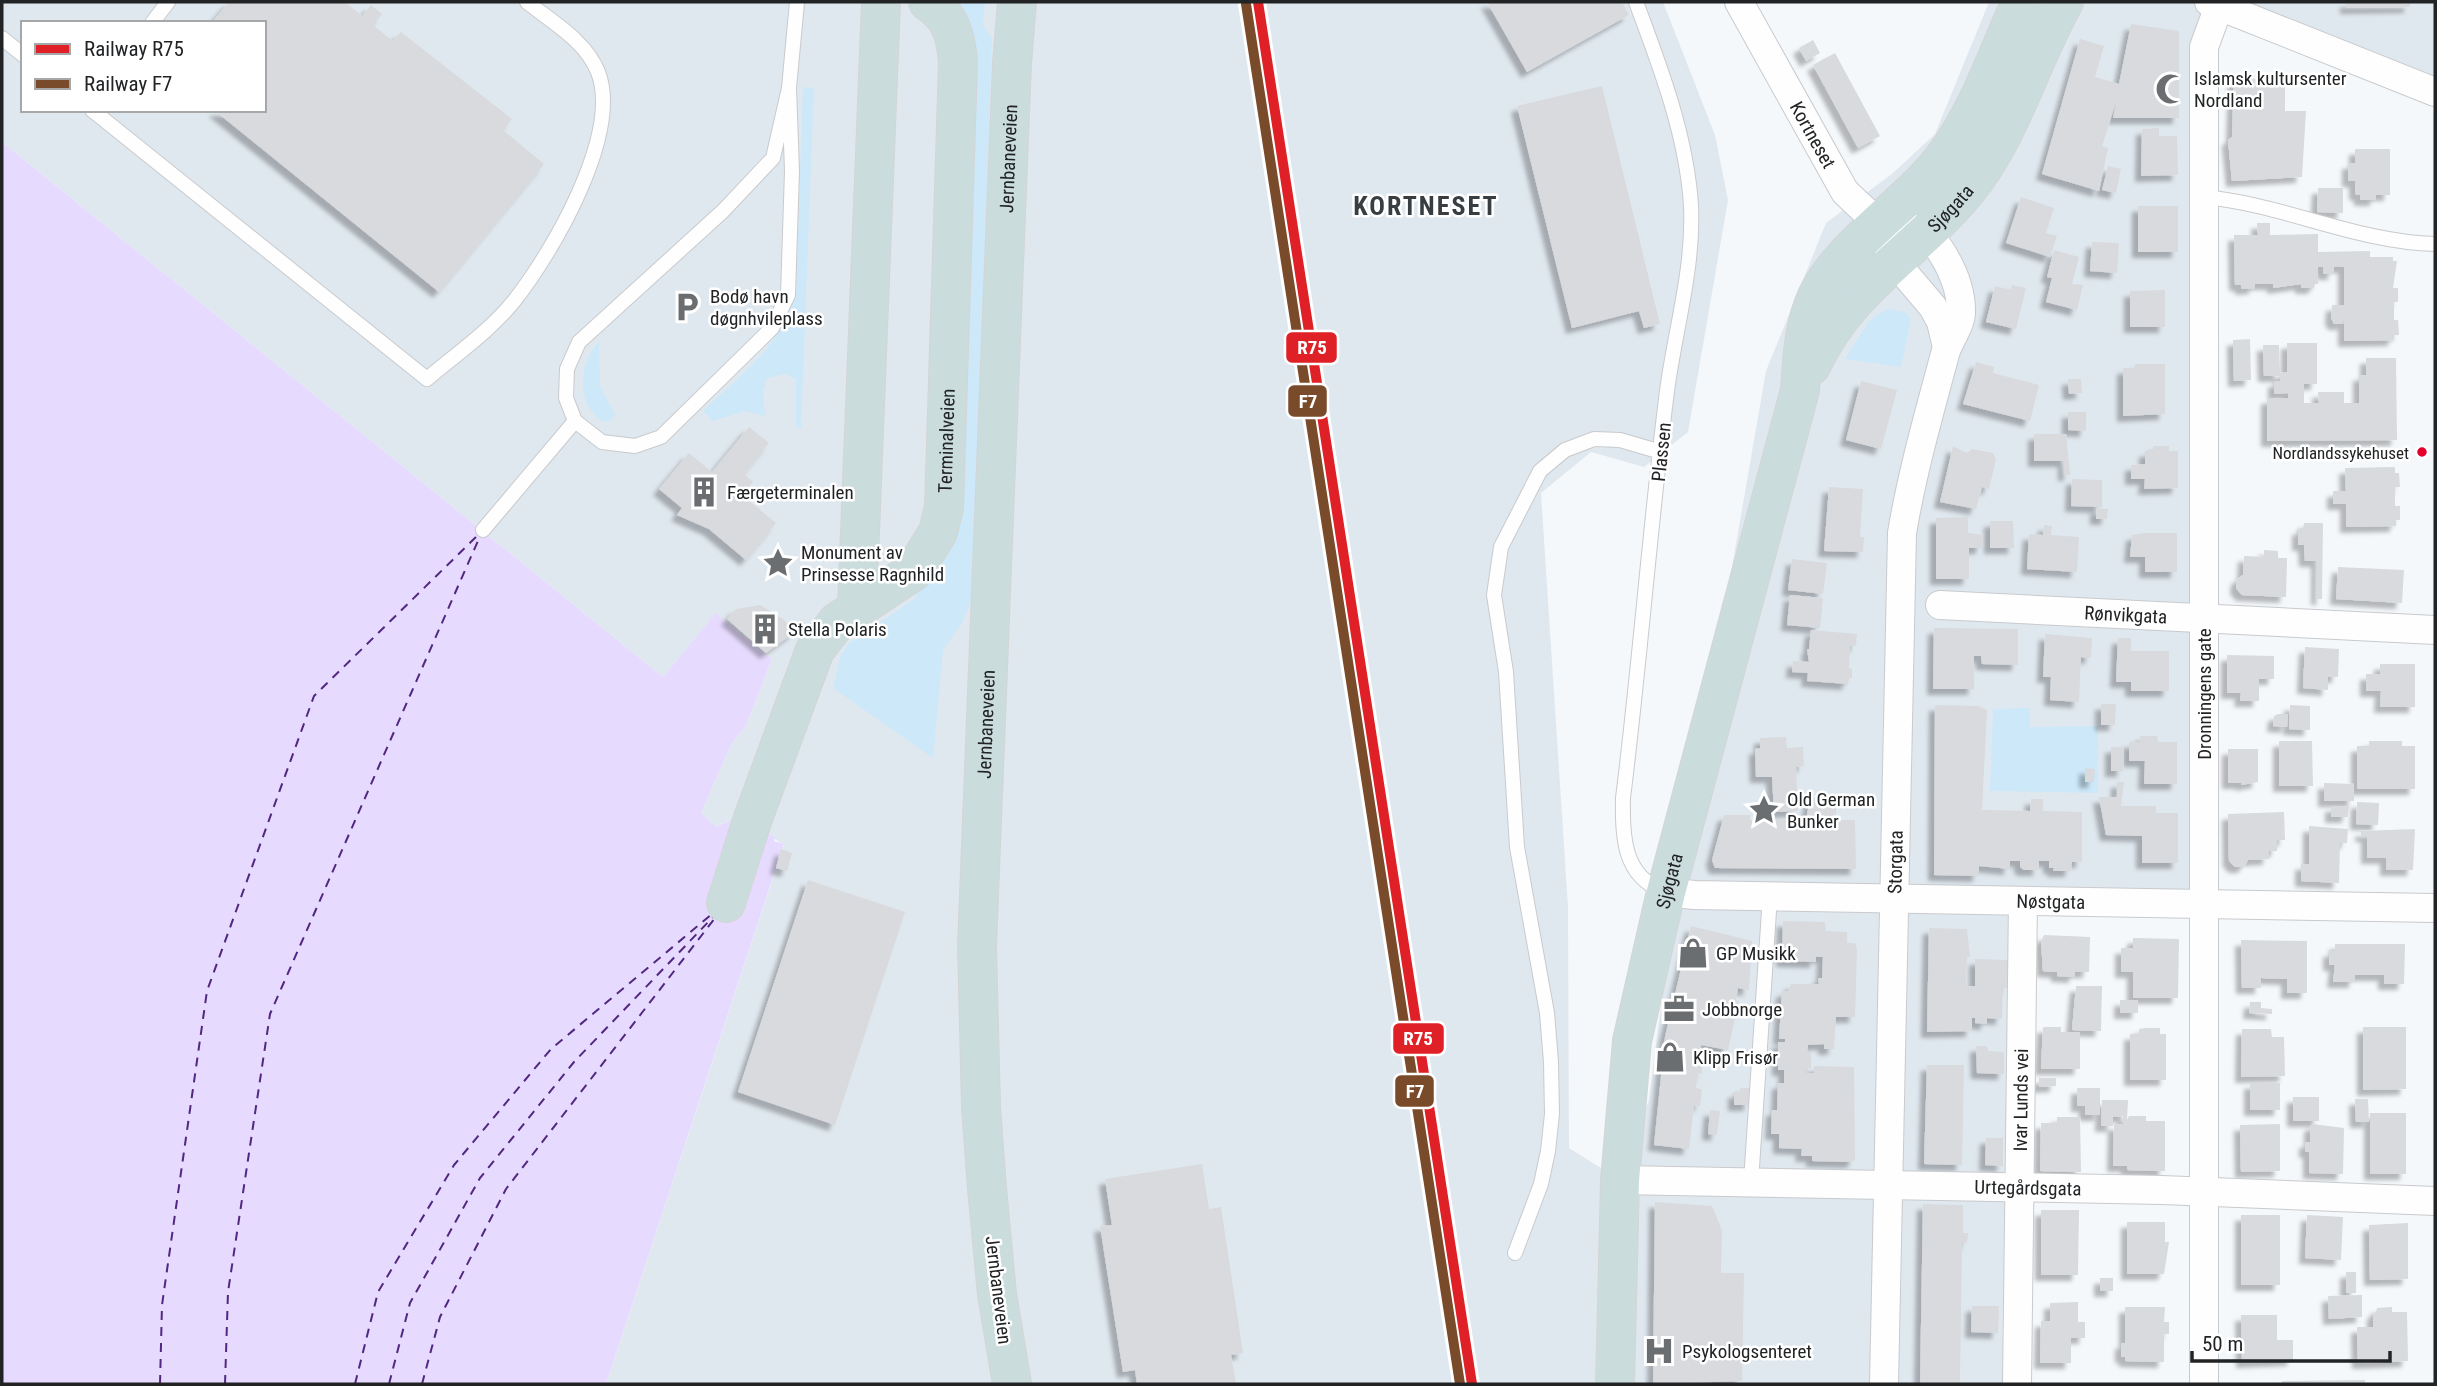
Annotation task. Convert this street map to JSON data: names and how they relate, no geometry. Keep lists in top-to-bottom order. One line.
{"streets":{"highway":["Jernbaneveien","Sjøgata","Terminalveien"],"street":["Kortneset","Rønvikgata","Dronningens gate","Storgata","Nøstgata","Ivar Lunds vei","Urtegårdsgata"],"lane":["Plassen"]},"crossings":[["Kortneset","Sjøgata"],["Kortneset","Storgata"],["Sjøgata","Plassen"],["Sjøgata","Storgata"],["Sjøgata","Nøstgata"],["Sjøgata","Urtegårdsgata"],["Plassen","Nøstgata"],["Rønvikgata","Dronningens gate"],["Dronningens gate","Nøstgata"],["Dronningens gate","Urtegårdsgata"],["Storgata","Nøstgata"],["Storgata","Urtegårdsgata"],["Nøstgata","Ivar Lunds vei"],["Ivar Lunds vei","Urtegårdsgata"]],"districts":["KORTNESET"],"places":{"mosque":["Islamsk kultursenter Nordland"],"parking":["Bodø havn døgnhvileplass"],"other":["Nordlandssykehuset"],"building":["Færgeterminalen","Stella Polaris"],"place":["Monument av Prinsesse Ragnhild","Old German Bunker"],"shop":["GP Musikk","Klipp Frisør"],"office":["Jobbnorge"],"hospital":["Psykologsenteret"]},"lines":["rail line R75","rail line F7"],"legend":["Railway R75","Railway F7"],"scale_bar":"50 m"}
